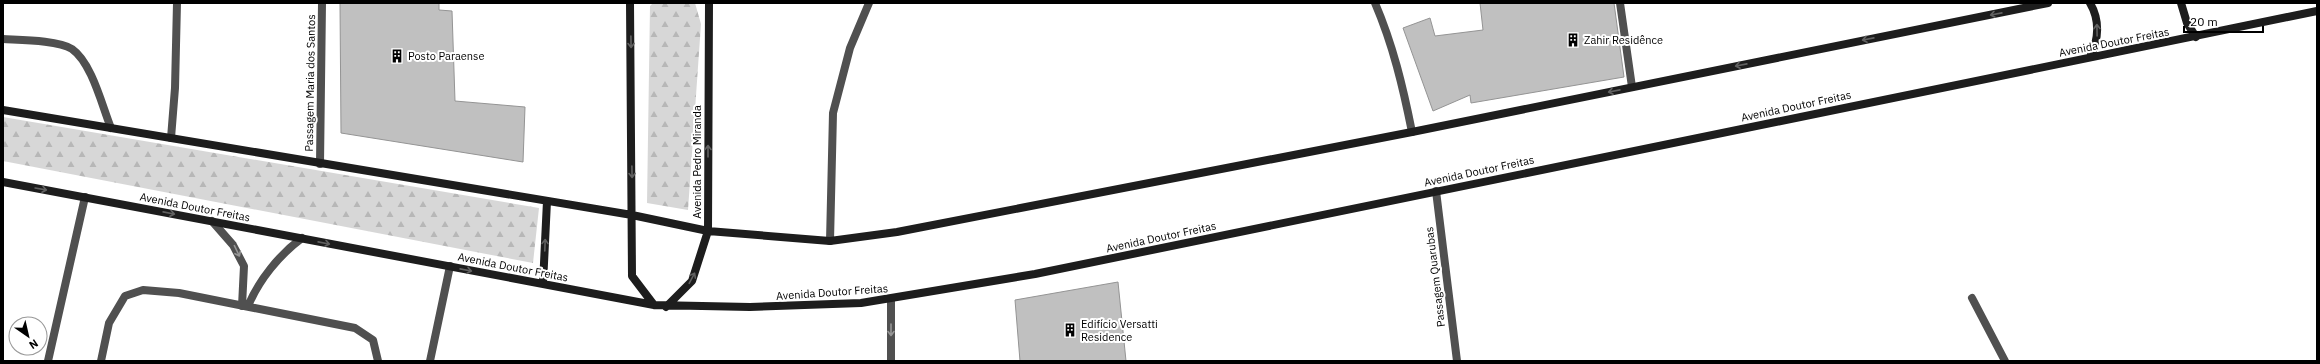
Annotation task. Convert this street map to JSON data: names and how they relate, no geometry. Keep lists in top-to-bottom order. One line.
{"streets":{"main road":["Avenida Doutor Freitas","Avenida Pedro Miranda"],"street":["Passagem Maria dos Santos","Passagem Quarubas"]},"crossings":[["Avenida Doutor Freitas","Avenida Pedro Miranda"],["Avenida Doutor Freitas","Passagem Quarubas"]],"one_way":["Avenida Pedro Miranda"],"places":{"building":["Zahir Residênce","Posto Paraense","Edifício Versatti Residence"]},"scale_bar":"20 m","north":"bottom right"}
